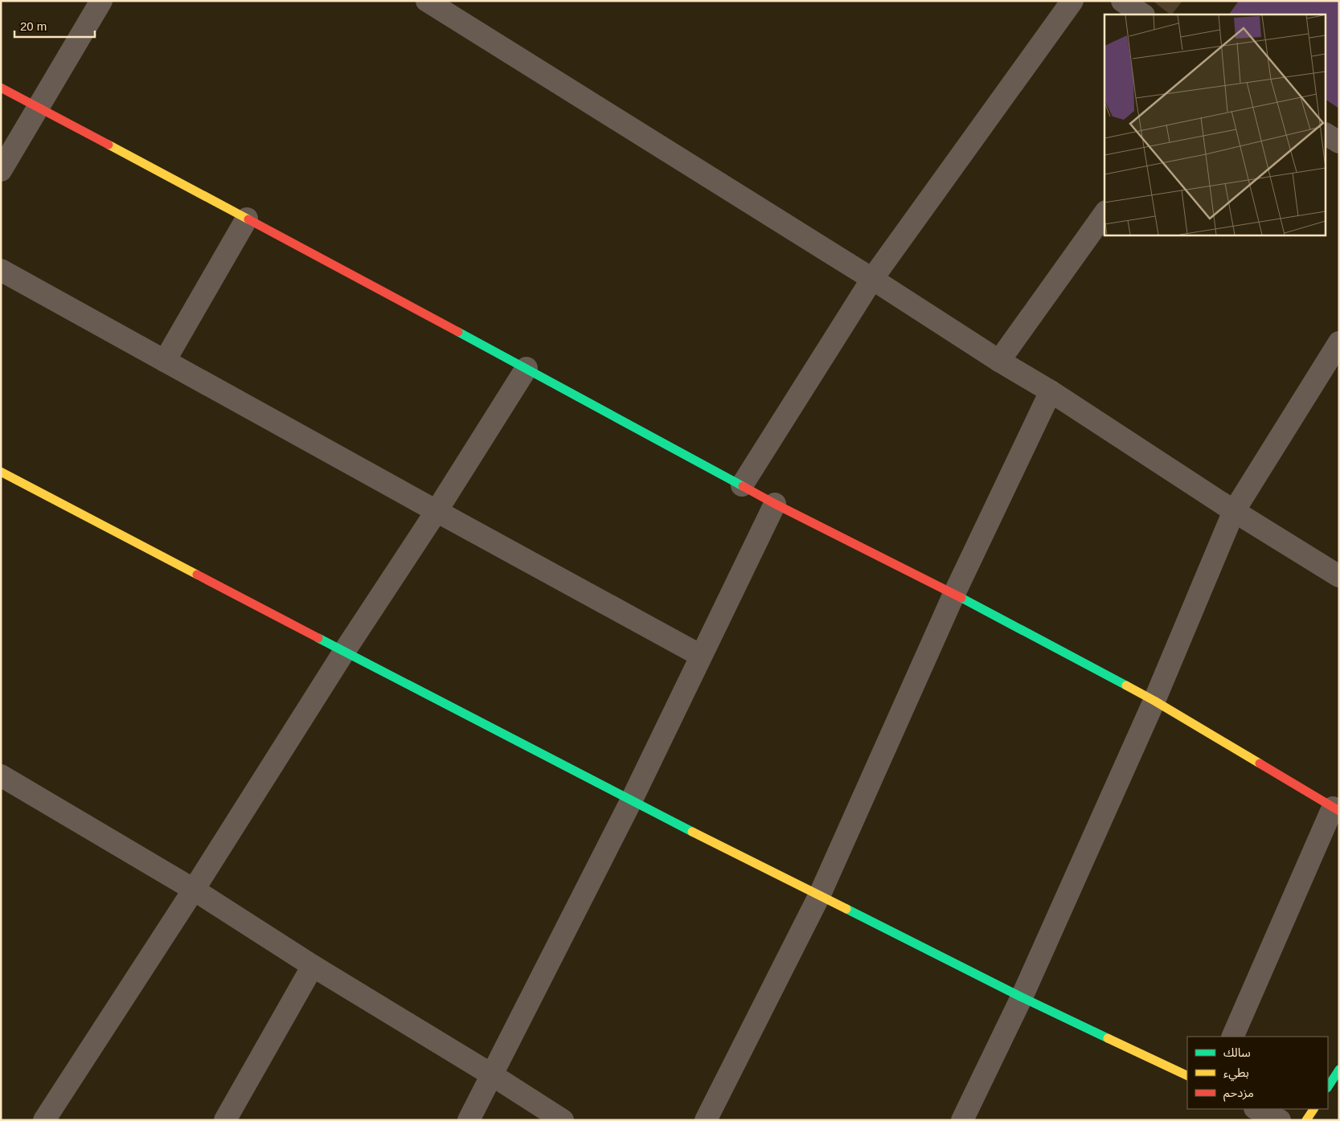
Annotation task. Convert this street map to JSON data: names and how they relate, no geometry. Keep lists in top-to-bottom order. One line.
{"legend":["سالك","بطيء","مزدحم"],"scale_bar":"20 m"}
